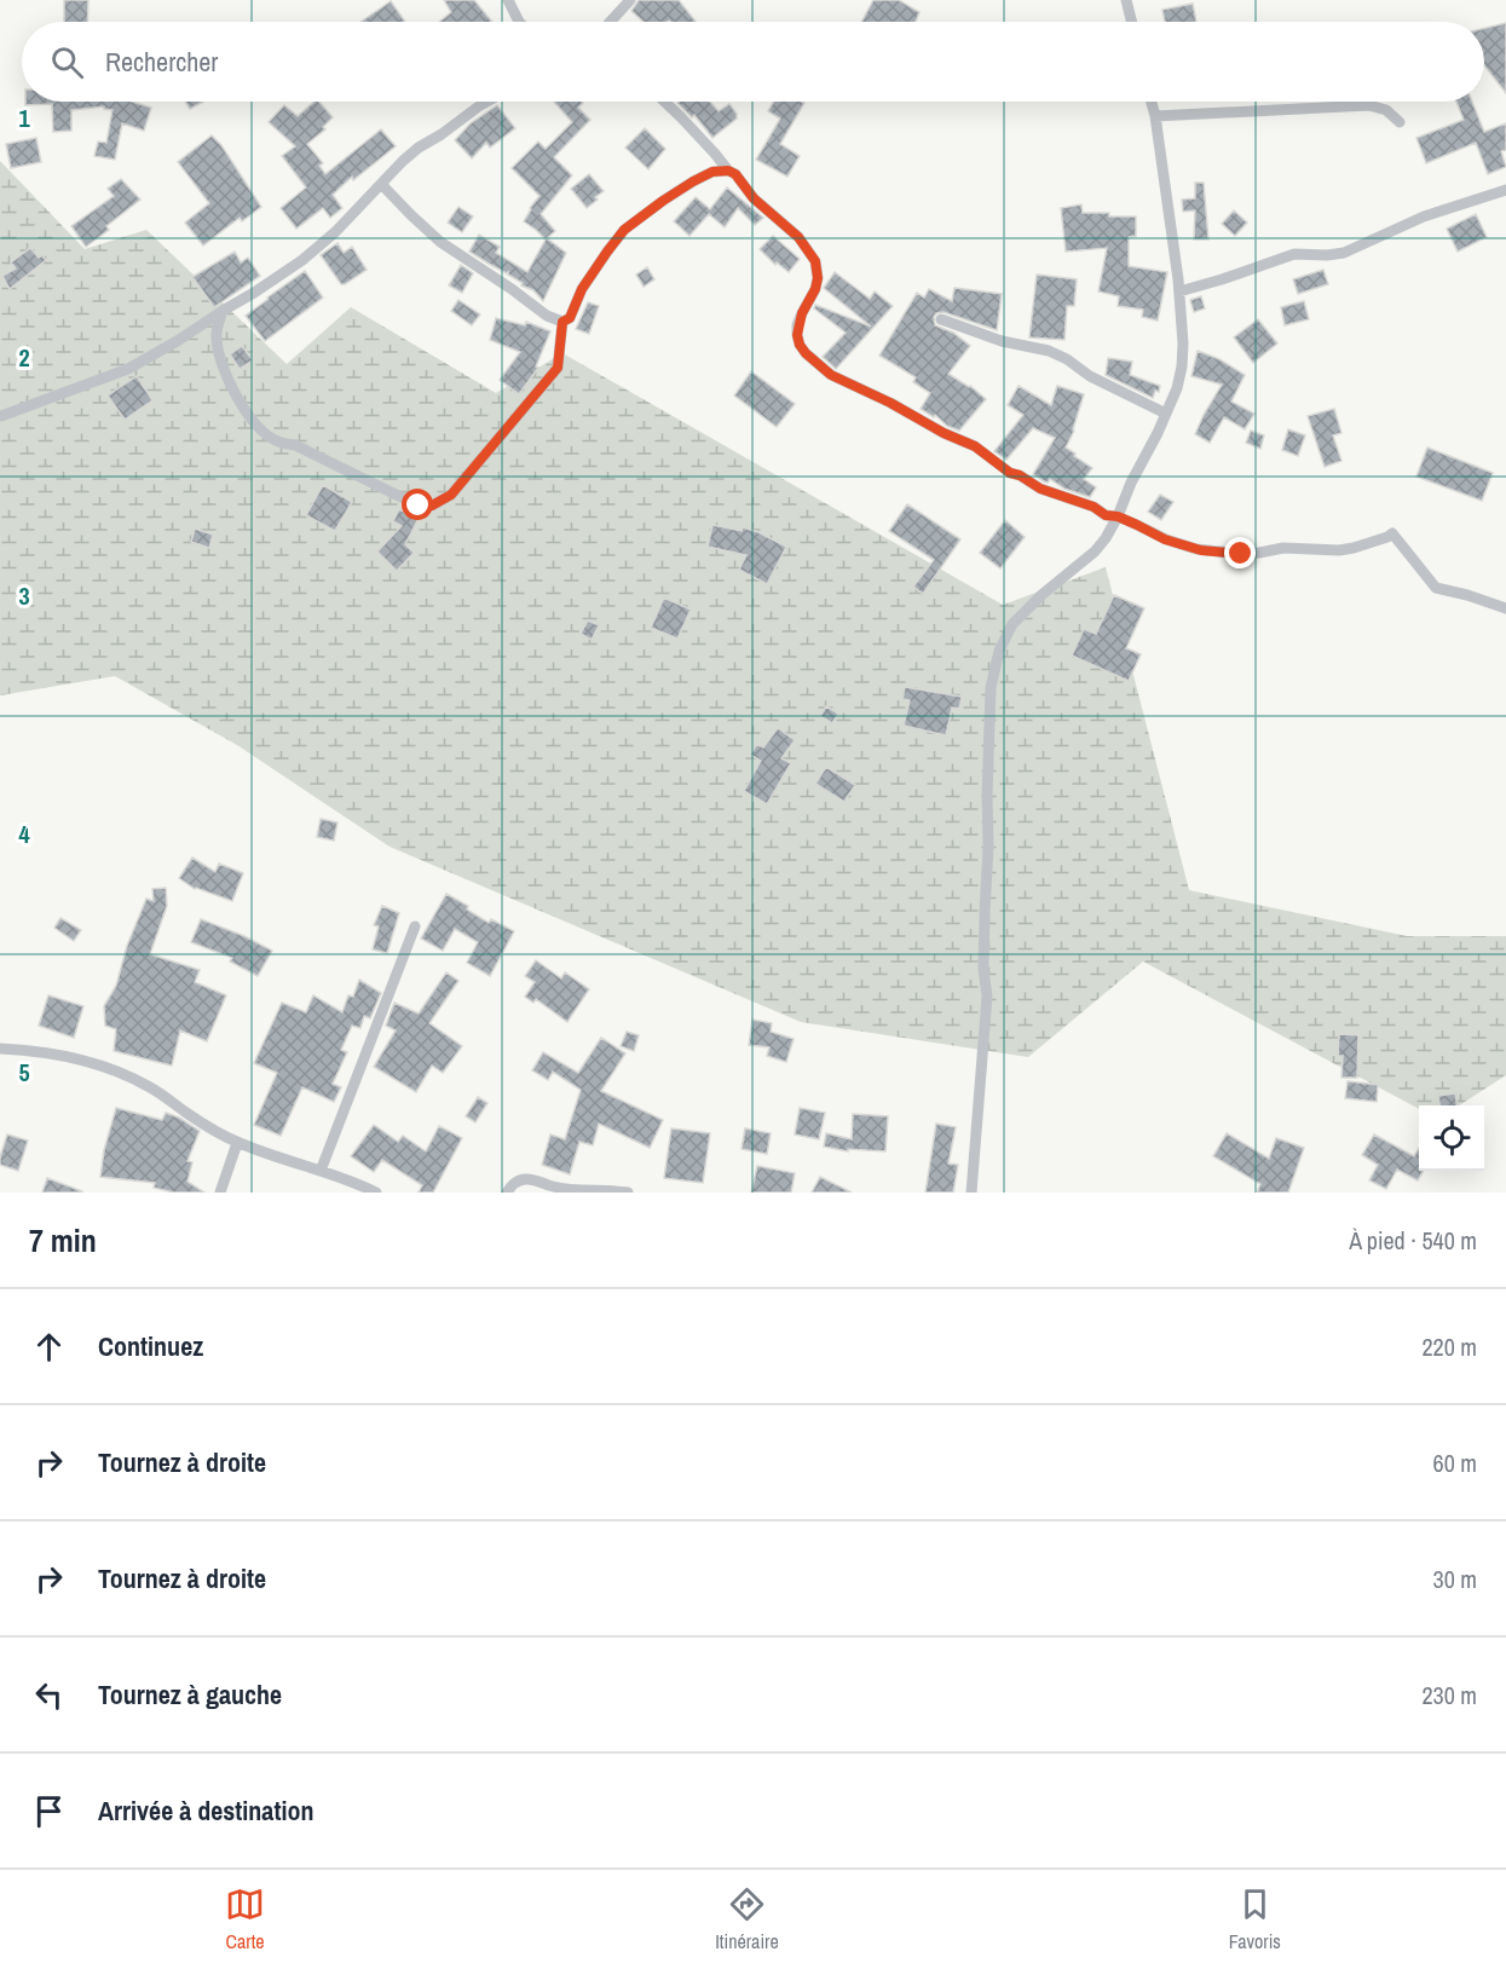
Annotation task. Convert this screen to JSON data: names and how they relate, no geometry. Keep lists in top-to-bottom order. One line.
{"page":{"search":"Rechercher","heading":["7 min","À pied · 540 m"],"list":[["Continuez","220 m"],["Tournez à droite","60 m"],["Tournez à droite","30 m"],["Tournez à gauche","230 m"],"Arrivée à destination"],"nav":["Carte","Itinéraire","Favoris"]},"grid":{"rows":["1","2","3","4","5"]}}
